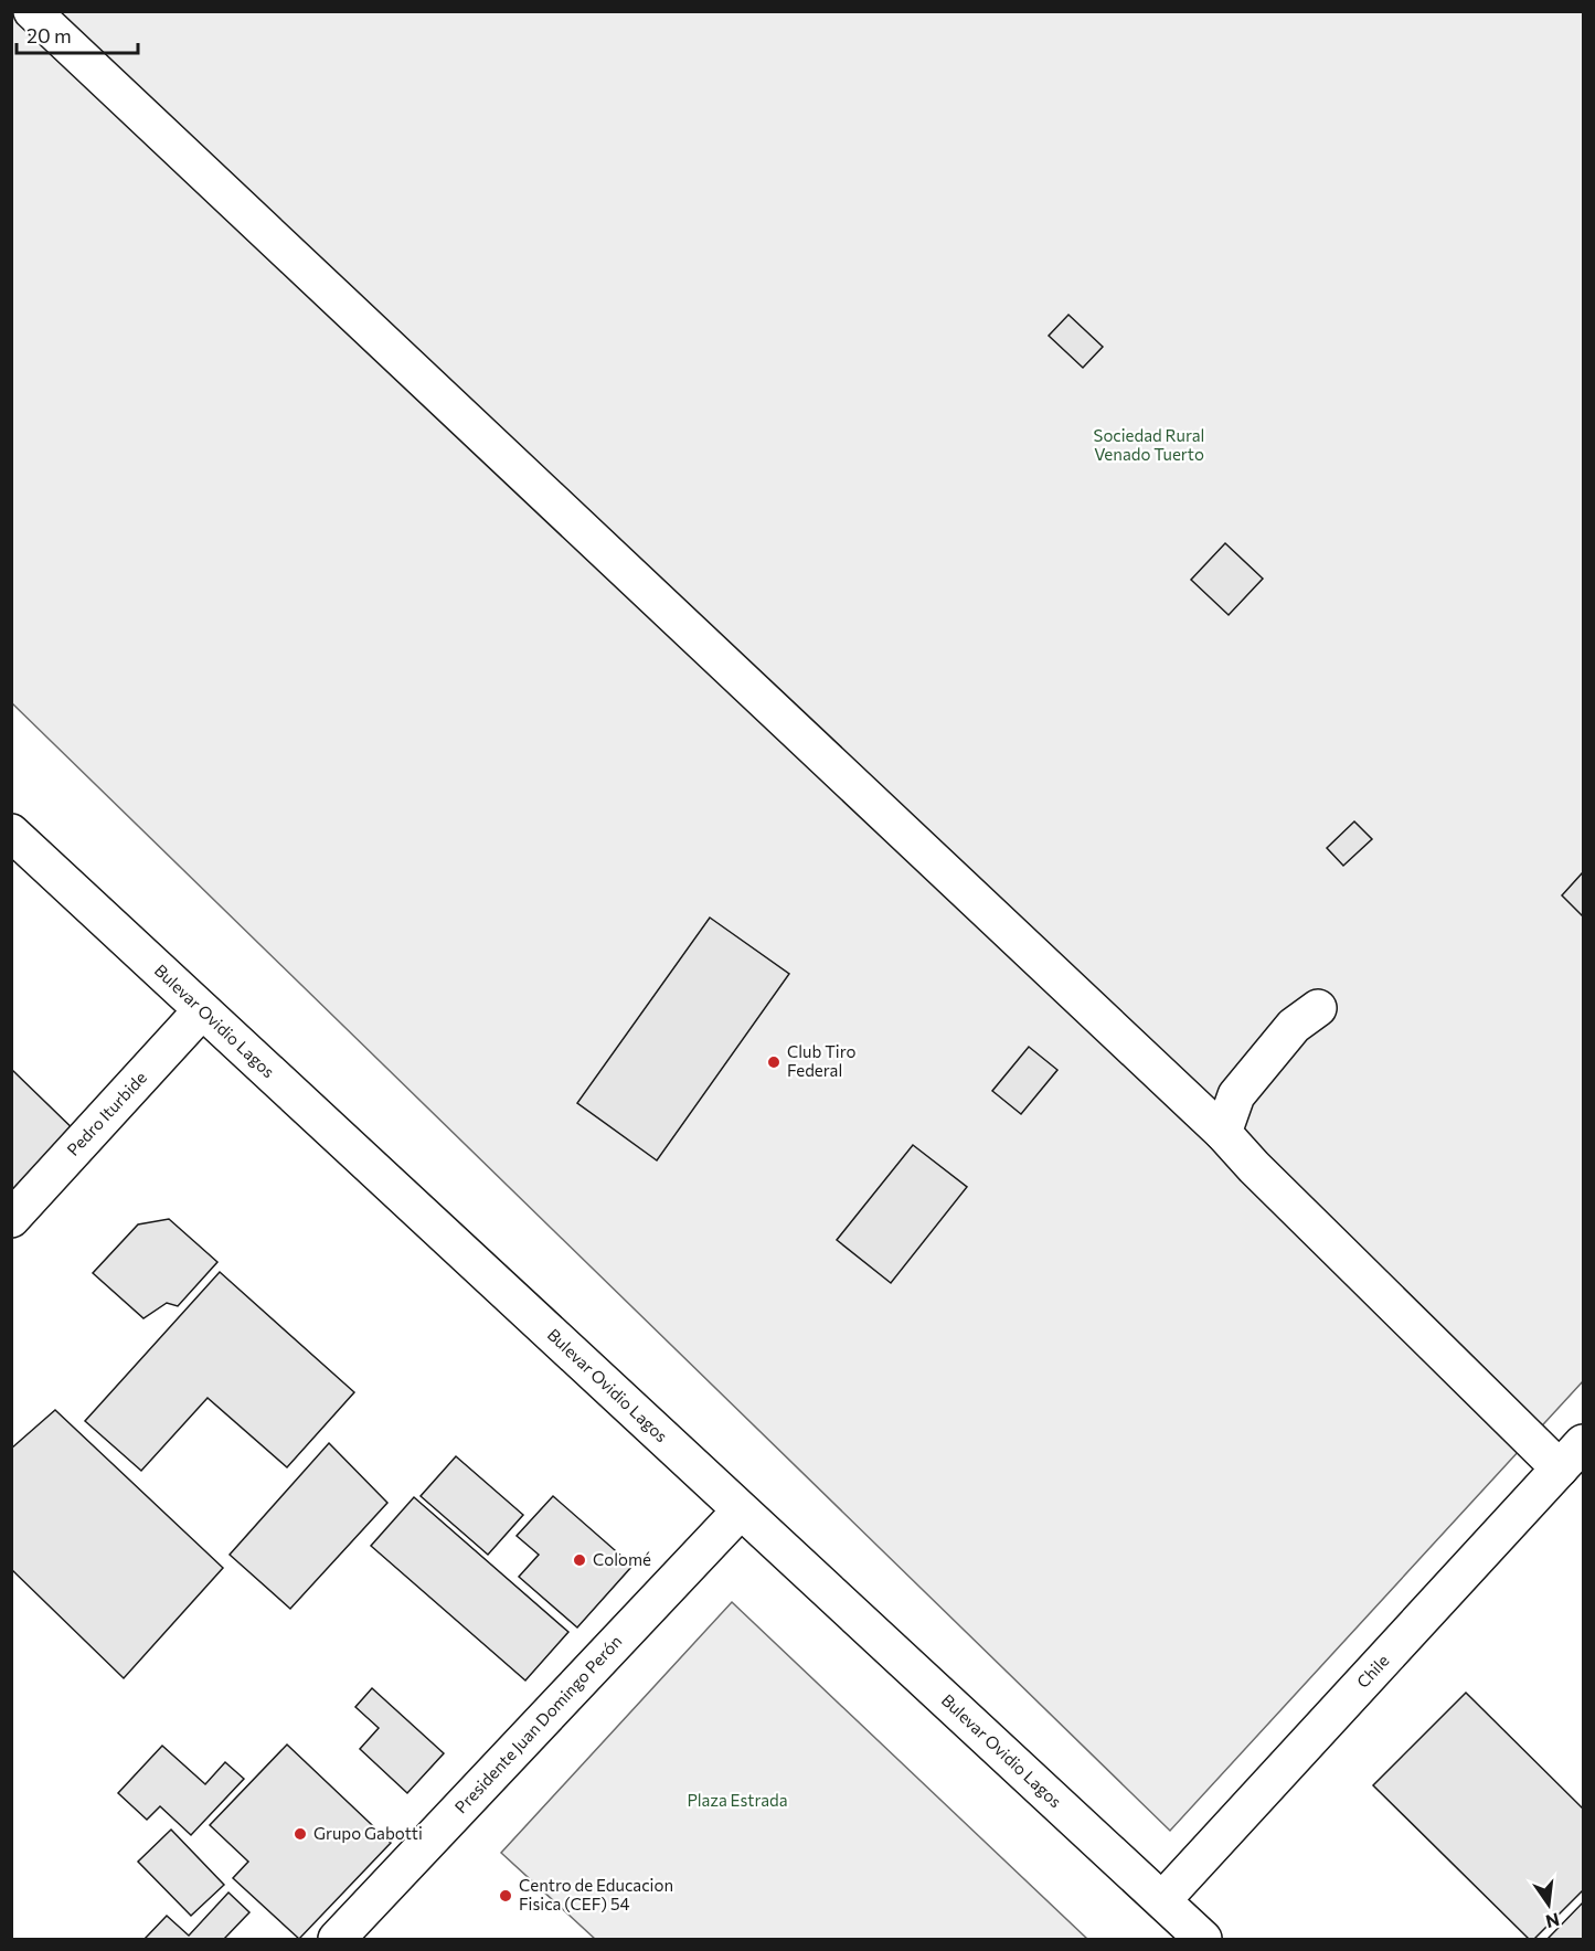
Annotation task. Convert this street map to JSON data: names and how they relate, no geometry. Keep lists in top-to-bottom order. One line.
{"streets":{"main road":["Bulevar Ovidio Lagos","Pedro Iturbide","Chile","Presidente Juan Domingo Perón"]},"crossings":[["Bulevar Ovidio Lagos","Pedro Iturbide"],["Bulevar Ovidio Lagos","Chile"],["Bulevar Ovidio Lagos","Presidente Juan Domingo Perón"]],"parks":["Sociedad Rural Venado Tuerto","Plaza Estrada"],"places":["Club Tiro Federal","Colomé","Grupo Gabotti","Centro de Educacion Fisica (CEF) 54"],"scale_bar":"20 m","north":"bottom"}
